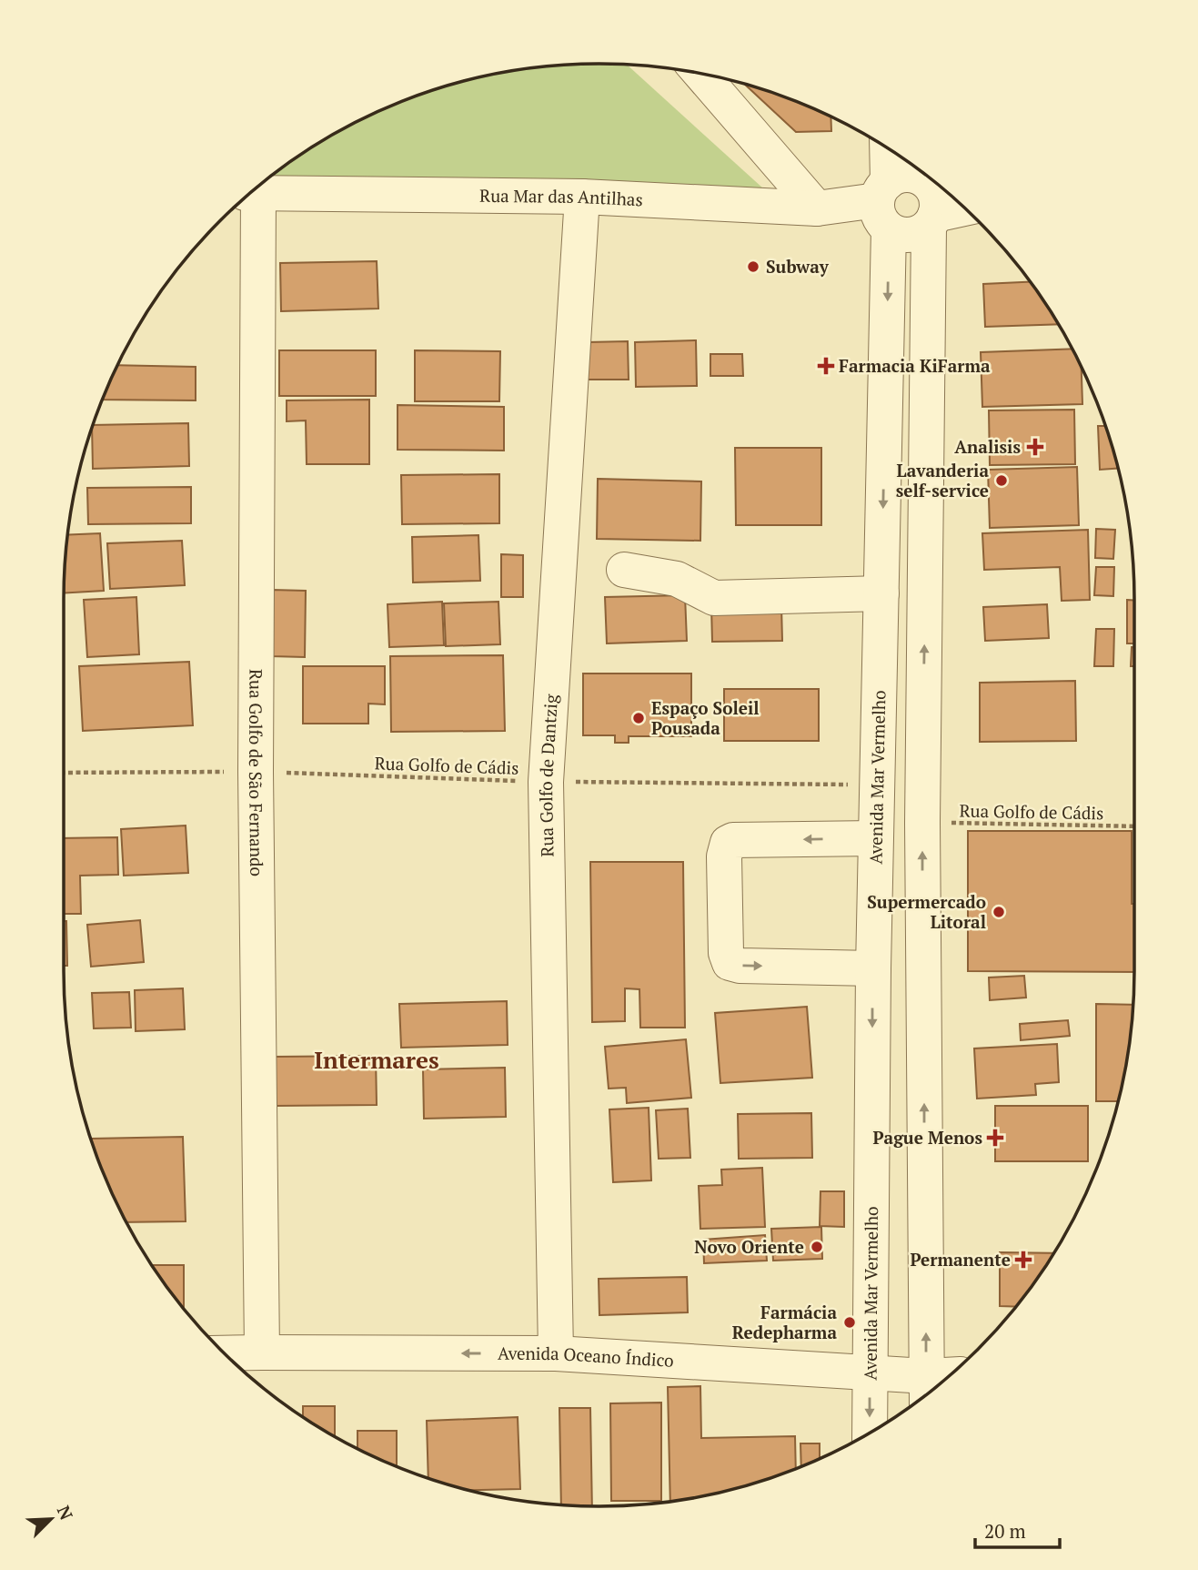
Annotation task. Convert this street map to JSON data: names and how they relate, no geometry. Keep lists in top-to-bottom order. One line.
{"streets":{"street":["Rua Mar das Antilhas","Rua Golfo de São Fernando","Rua Golfo de Dantzig","Avenida Mar Vermelho","Avenida Oceano Índico"],"path":["Rua Golfo de Cádis"]},"crossings":[["Rua Mar das Antilhas","Rua Golfo de São Fernando"],["Rua Mar das Antilhas","Rua Golfo de Dantzig"],["Rua Mar das Antilhas","Avenida Mar Vermelho"],["Rua Golfo de Cádis","Rua Golfo de São Fernando"],["Rua Golfo de Cádis","Rua Golfo de Dantzig"],["Rua Golfo de Cádis","Avenida Mar Vermelho"],["Rua Golfo de São Fernando","Avenida Oceano Índico"],["Rua Golfo de Dantzig","Avenida Oceano Índico"],["Avenida Mar Vermelho","Avenida Oceano Índico"]],"one_way":["Avenida Oceano Índico"],"districts":["Intermares"],"places":{"other":["Subway","Lavanderia self-service","Espaço Soleil Pousada","Supermercado Litoral","Novo Oriente","Farmácia Redepharma"],"health":["Farmacia KiFarma","Analisis","Pague Menos","Permanente"]},"scale_bar":"20 m","north":"top right"}
